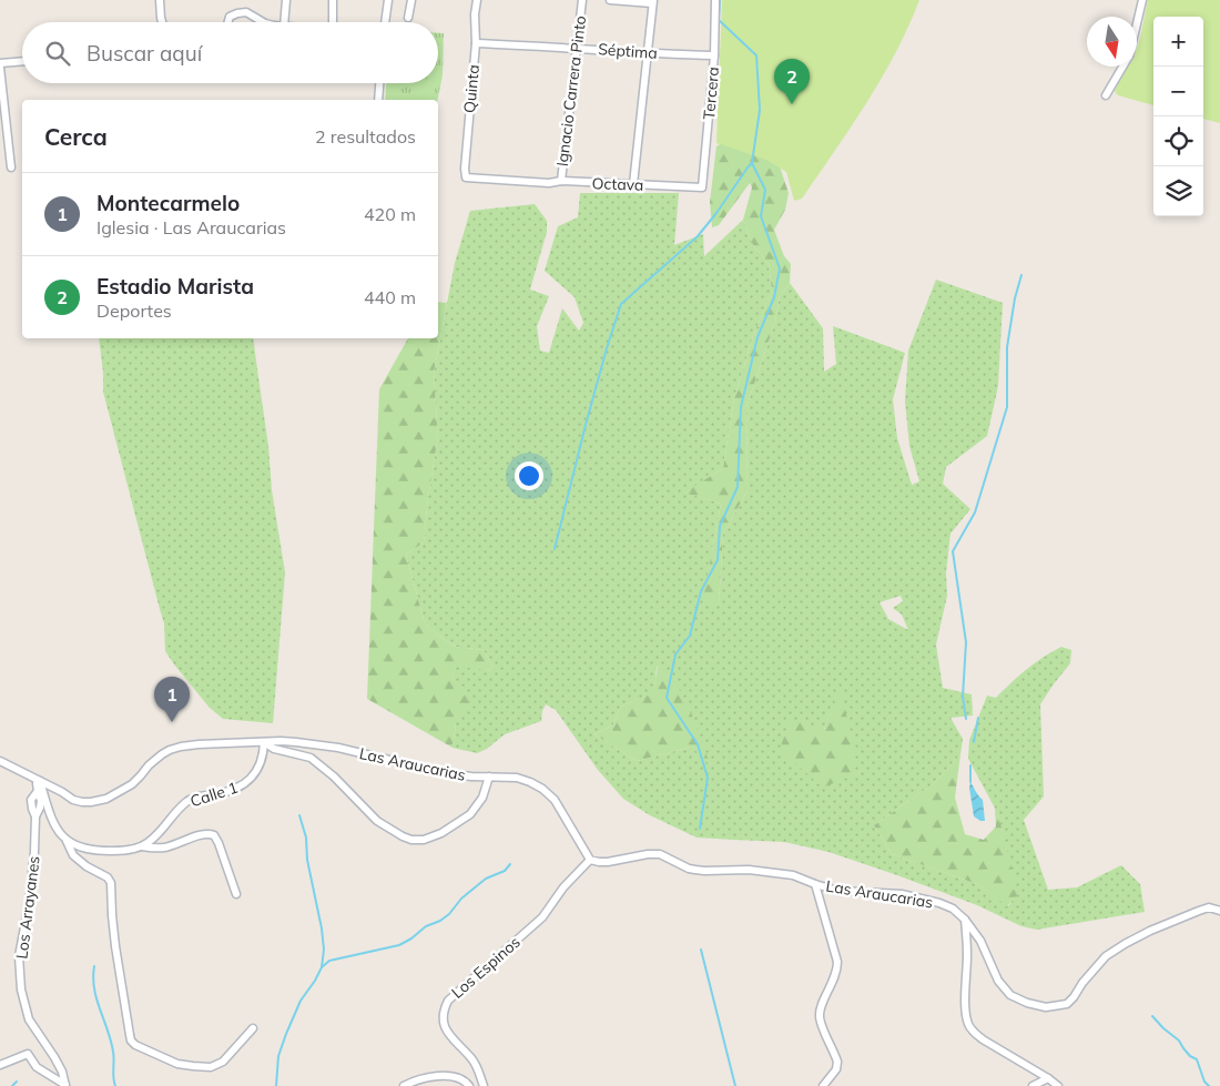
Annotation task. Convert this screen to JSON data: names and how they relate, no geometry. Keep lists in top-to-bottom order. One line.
{"streets":{"street":["Séptima","Quinta","Ignacio Carrera Pinto","Tercera","Octava","Las Araucarias","Calle 1","Los Arrayanes","Los Espinos"]},"crossings":[["Séptima","Quinta"],["Séptima","Ignacio Carrera Pinto"],["Séptima","Tercera"],["Quinta","Octava"],["Ignacio Carrera Pinto","Octava"],["Tercera","Octava"],["Las Araucarias","Calle 1"],["Las Araucarias","Los Arrayanes"],["Las Araucarias","Los Espinos"]],"north":"bottom","page":{"map_buttons":["+","−"],"search":"Buscar aquí","pins":["2","1"],"heading":["Cerca","2 resultados"],"list":[{"mark":"1","name":"Montecarmelo","note":"Iglesia · Las Araucarias","value":"420 m"},{"mark":"2","name":"Estadio Marista","note":"Deportes","value":"440 m"}]}}
